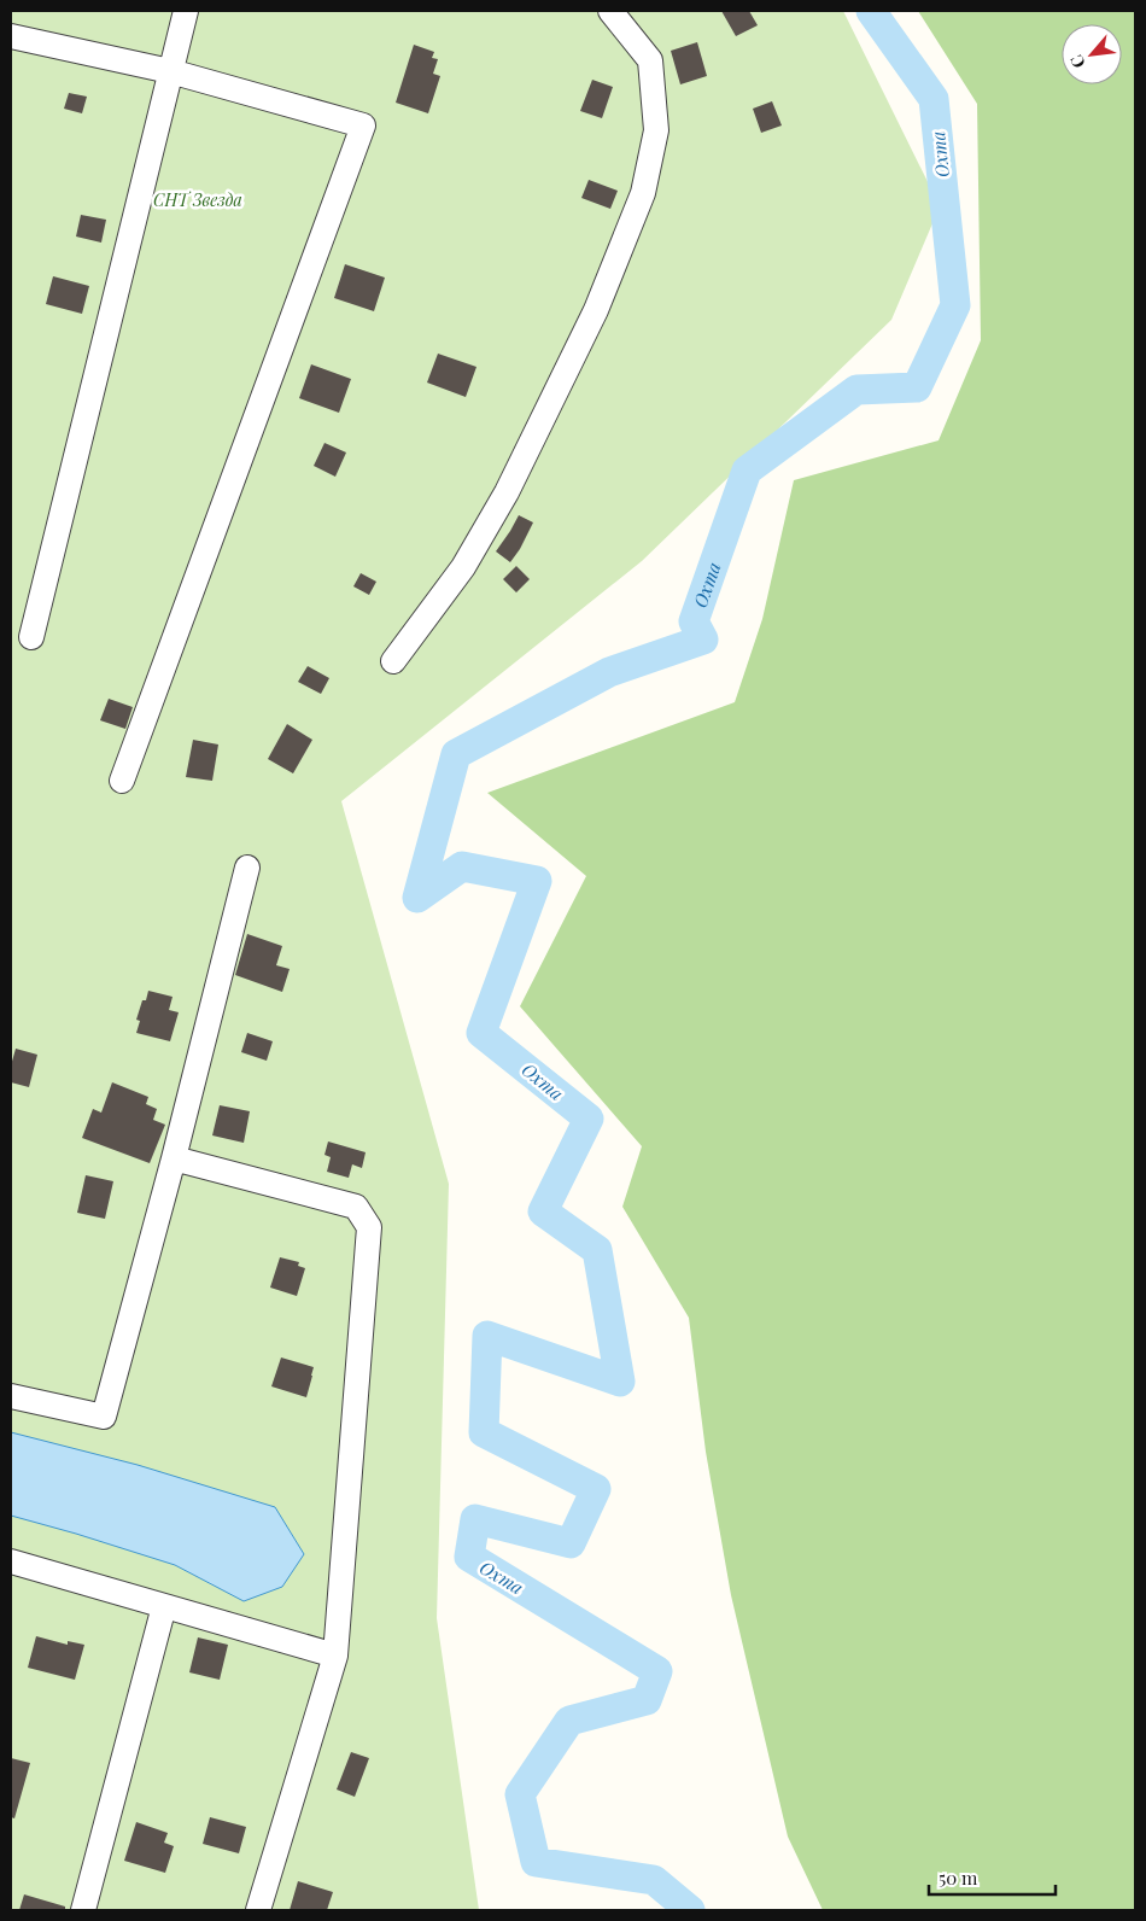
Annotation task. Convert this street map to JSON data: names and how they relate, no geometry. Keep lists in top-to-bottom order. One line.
{"water":["Охта"],"parks":["СНТ Звезда"],"scale_bar":"50 m","north":"bottom left"}
